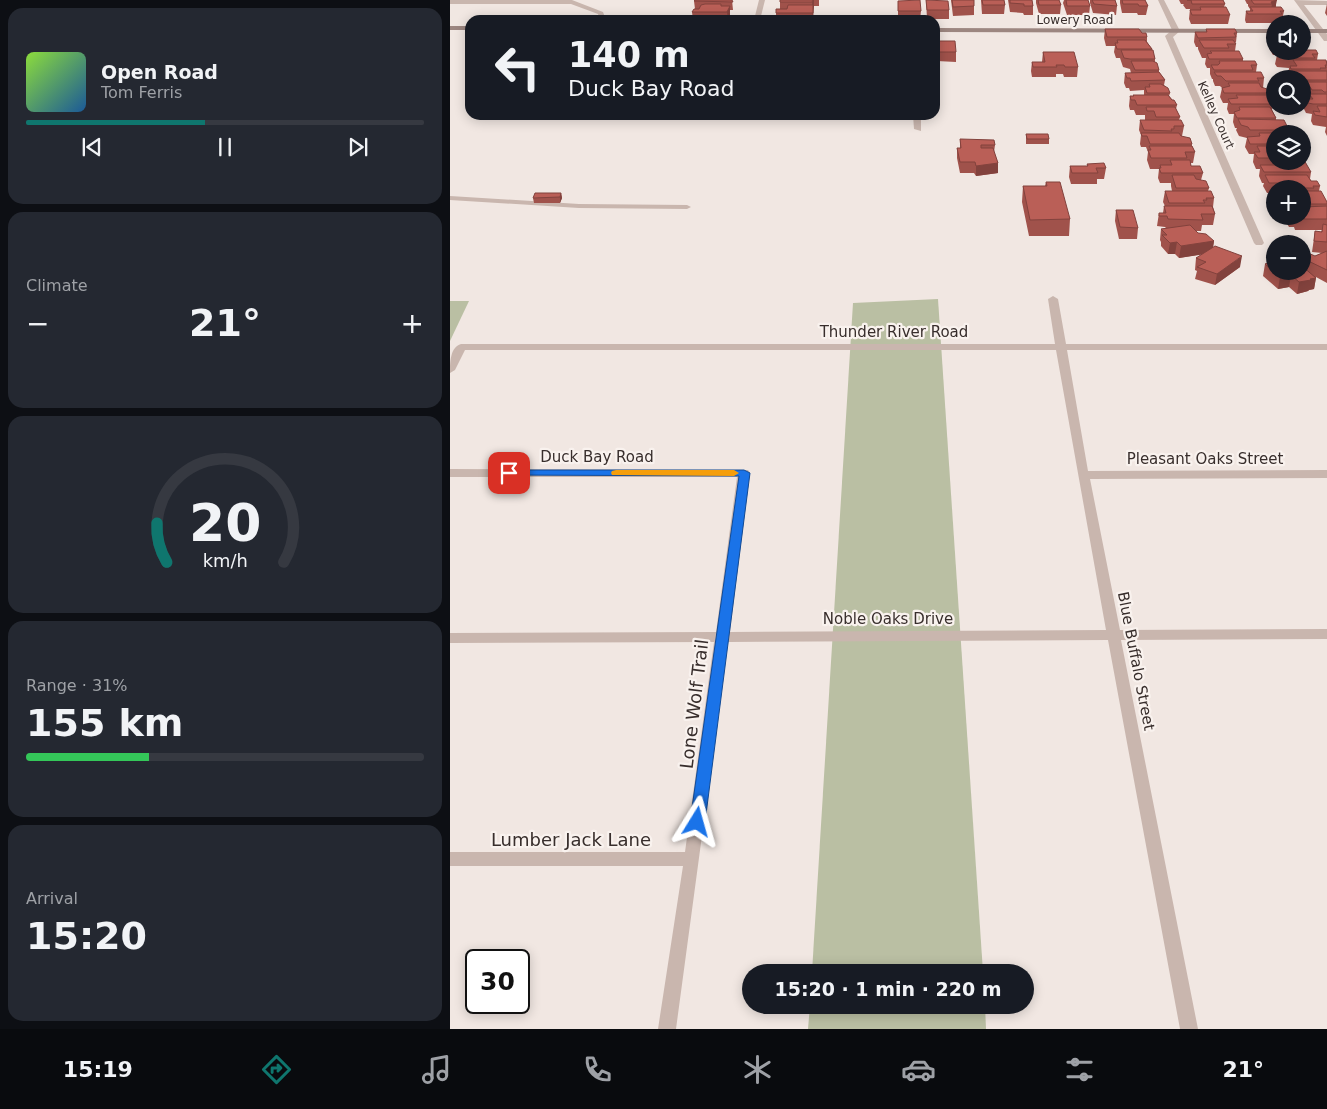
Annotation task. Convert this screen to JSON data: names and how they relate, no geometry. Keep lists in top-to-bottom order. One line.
{"streets":{"street":["Lowery Road","Kelley Court","Thunder River Road","Duck Bay Road","Pleasant Oaks Street","Noble Oaks Drive","Blue Buffalo Street","Lone Wolf Trail","Lumber Jack Lane"]},"crossings":[["Lowery Road","Kelley Court"],["Thunder River Road","Blue Buffalo Street"],["Duck Bay Road","Lone Wolf Trail"],["Pleasant Oaks Street","Blue Buffalo Street"],["Noble Oaks Drive","Blue Buffalo Street"],["Noble Oaks Drive","Lone Wolf Trail"],["Lone Wolf Trail","Lumber Jack Lane"]],"page":{"map_buttons":["+","−"],"turn":["140 m","Duck Bay Road"],"song":["Open Road","Tom Ferris"],"tile":["Climate",["Range · 31%","155 km"],["Arrival","15:20"]],"heat":["−","21°","+"],"limit":"30","trip":"15:20 · 1 min · 220 m","tabs":["15:19","21°"],"gauge":["20","km/h"]}}
